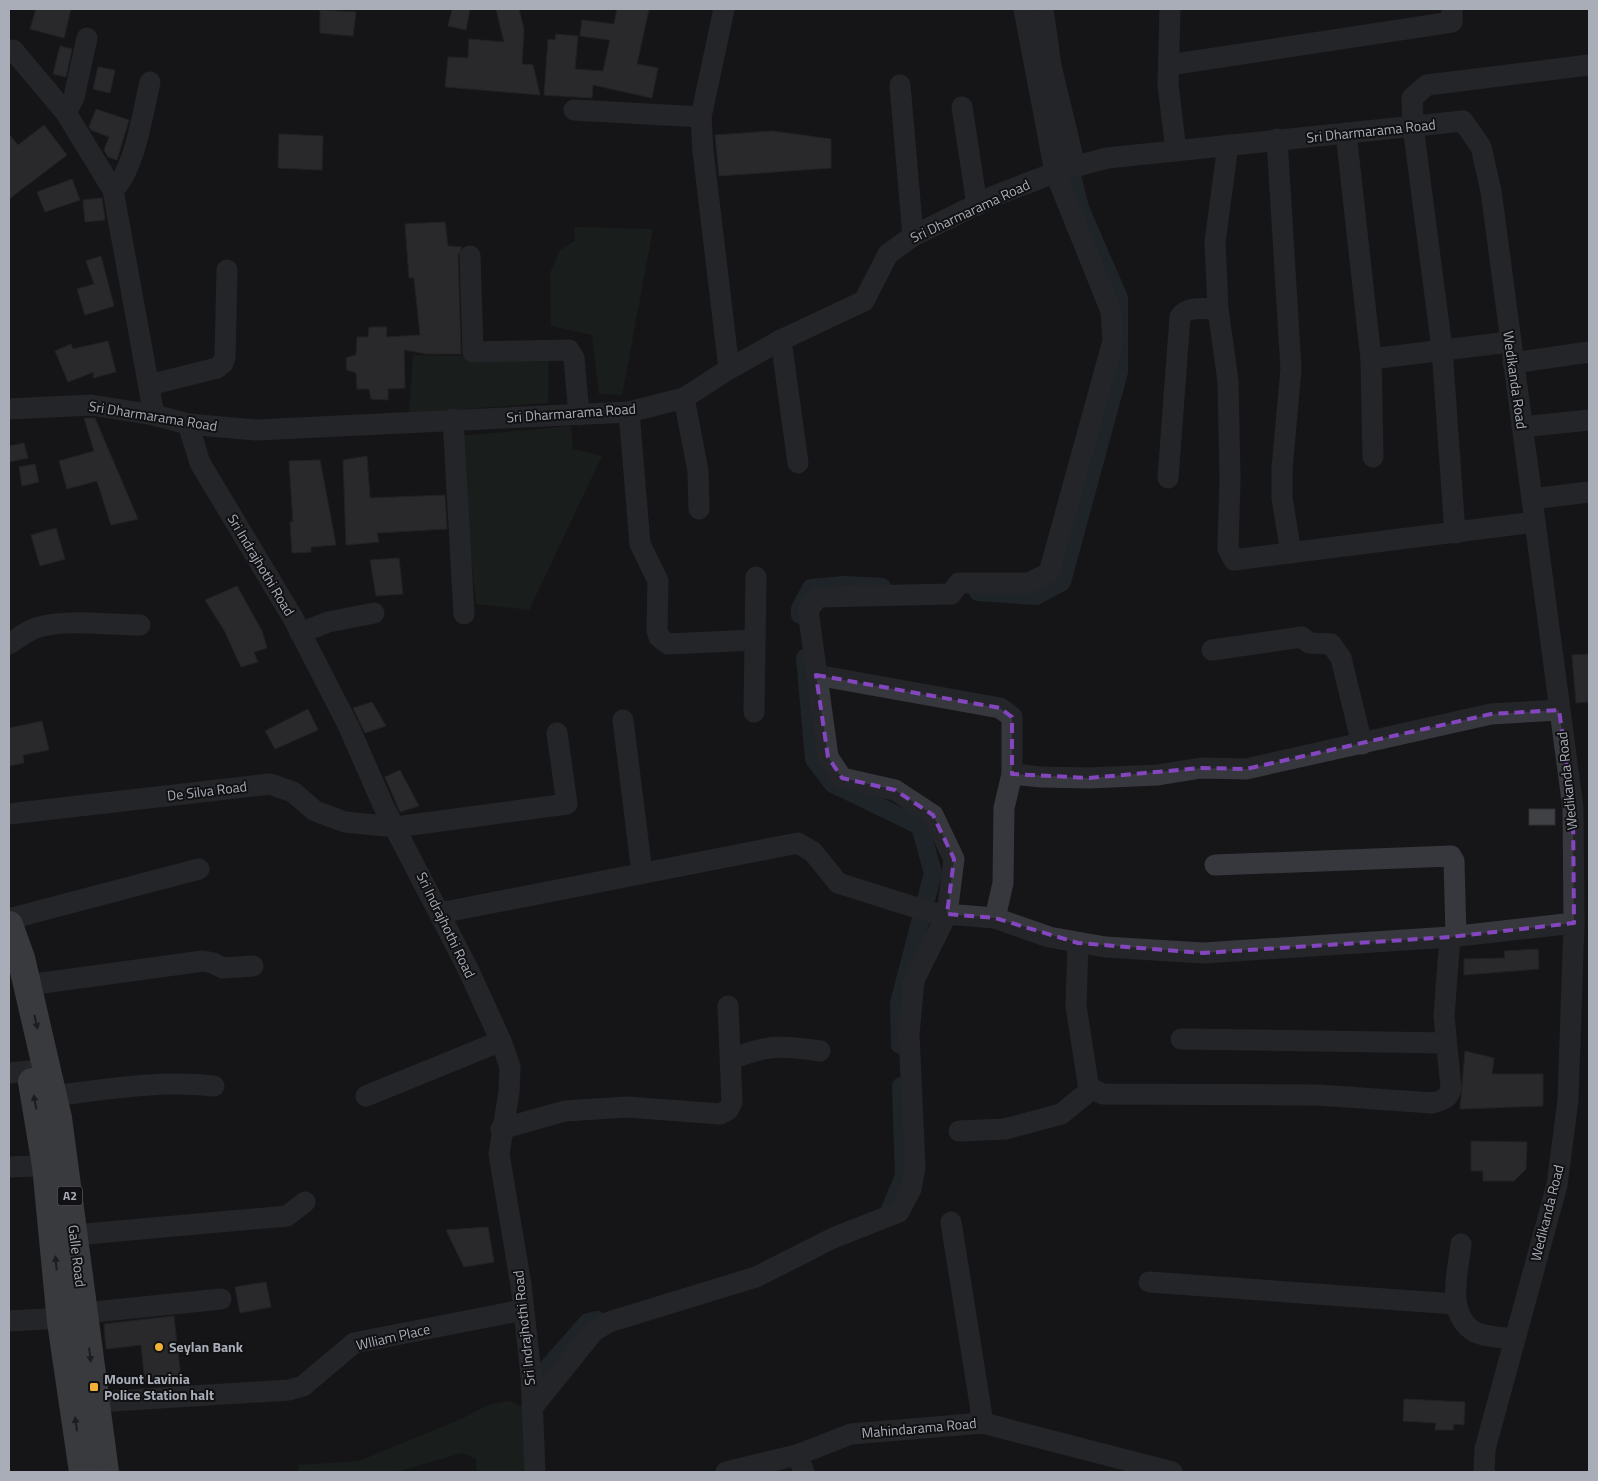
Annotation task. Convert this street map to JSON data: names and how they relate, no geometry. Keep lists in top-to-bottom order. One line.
{"streets":{"highway":["A2","Galle Road"],"street":["Sri Dharmarama Road","Wedikanda Road","Sri Indrajhothi Road","De Silva Road","Wlliam Place","Mahindarama Road"]},"crossings":[["Sri Dharmarama Road","Wedikanda Road"],["Sri Dharmarama Road","Sri Indrajhothi Road"],["Sri Indrajhothi Road","De Silva Road"],["Sri Indrajhothi Road","Wlliam Place"],["Galle Road","Wlliam Place"]],"places":{"other":["Seylan Bank"],"transit":["Mount Lavinia Police Station halt"]}}
